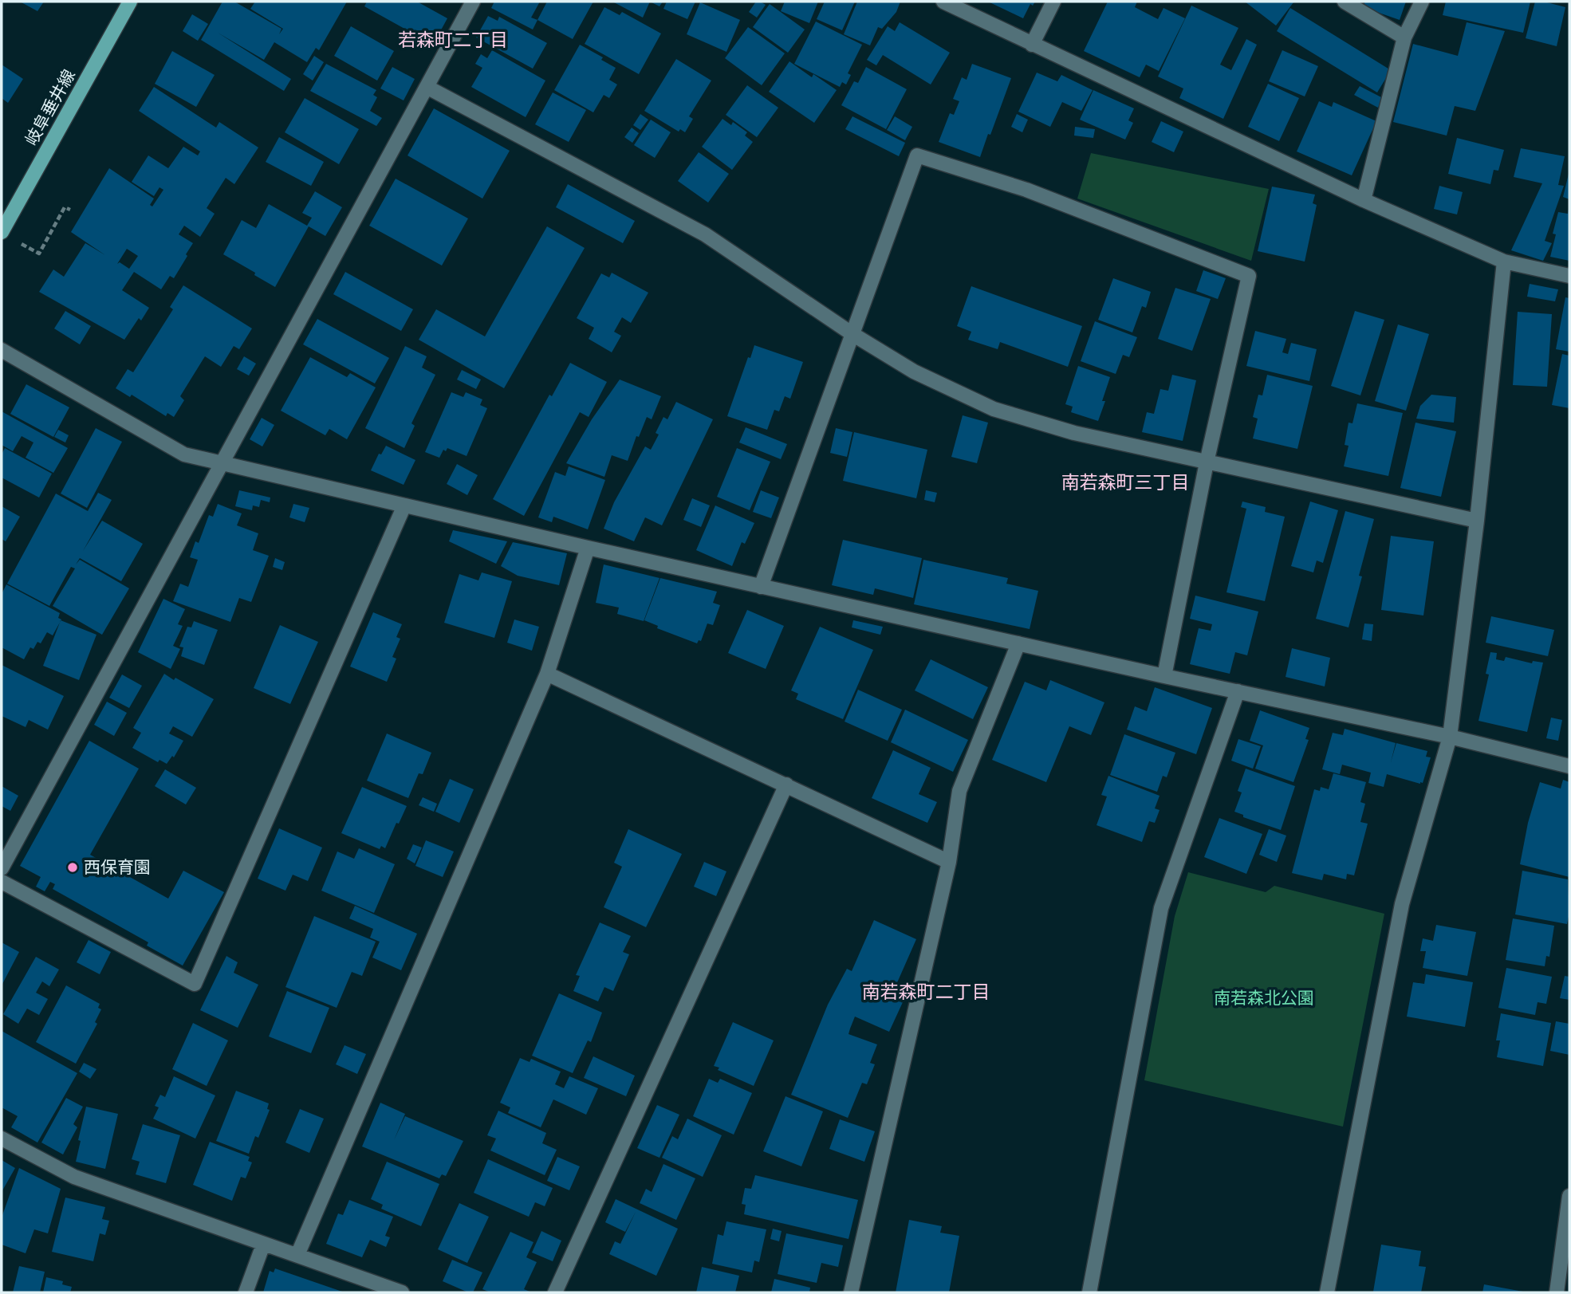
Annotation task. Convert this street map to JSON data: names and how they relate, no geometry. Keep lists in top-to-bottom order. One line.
{"streets":{"main road":["岐阜垂井線"]},"districts":["若森町二丁目","南若森町三丁目","南若森町二丁目"],"parks":["南若森北公園"],"places":["西保育園"]}
